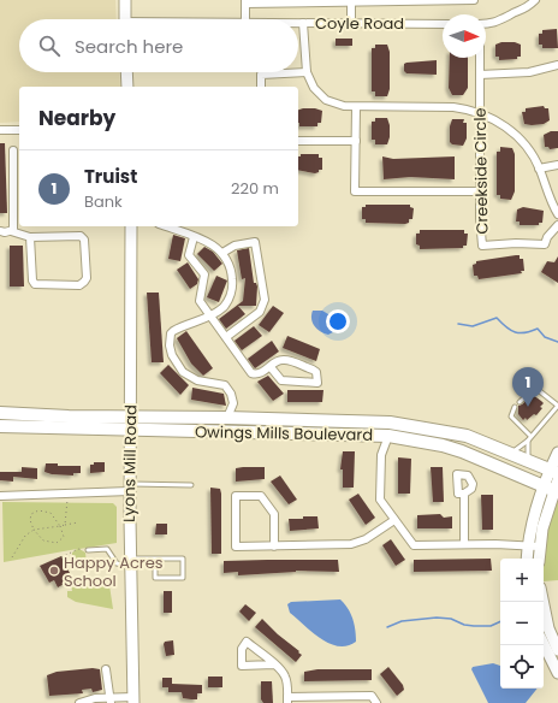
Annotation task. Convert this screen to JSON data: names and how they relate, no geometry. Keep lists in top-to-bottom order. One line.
{"streets":{"main road":["Owings Mills Boulevard","Lyons Mill Road"],"street":["Coyle Road","Creekside Circle"]},"crossings":[["Owings Mills Boulevard","Lyons Mill Road"]],"places":["Happy Acres School"],"north":"right","page":{"search":"Search here","heading":"Nearby","list":[{"mark":"1","name":"Truist","note":"Bank","value":"220 m"}],"pins":"1","map_buttons":["+","−"]}}
